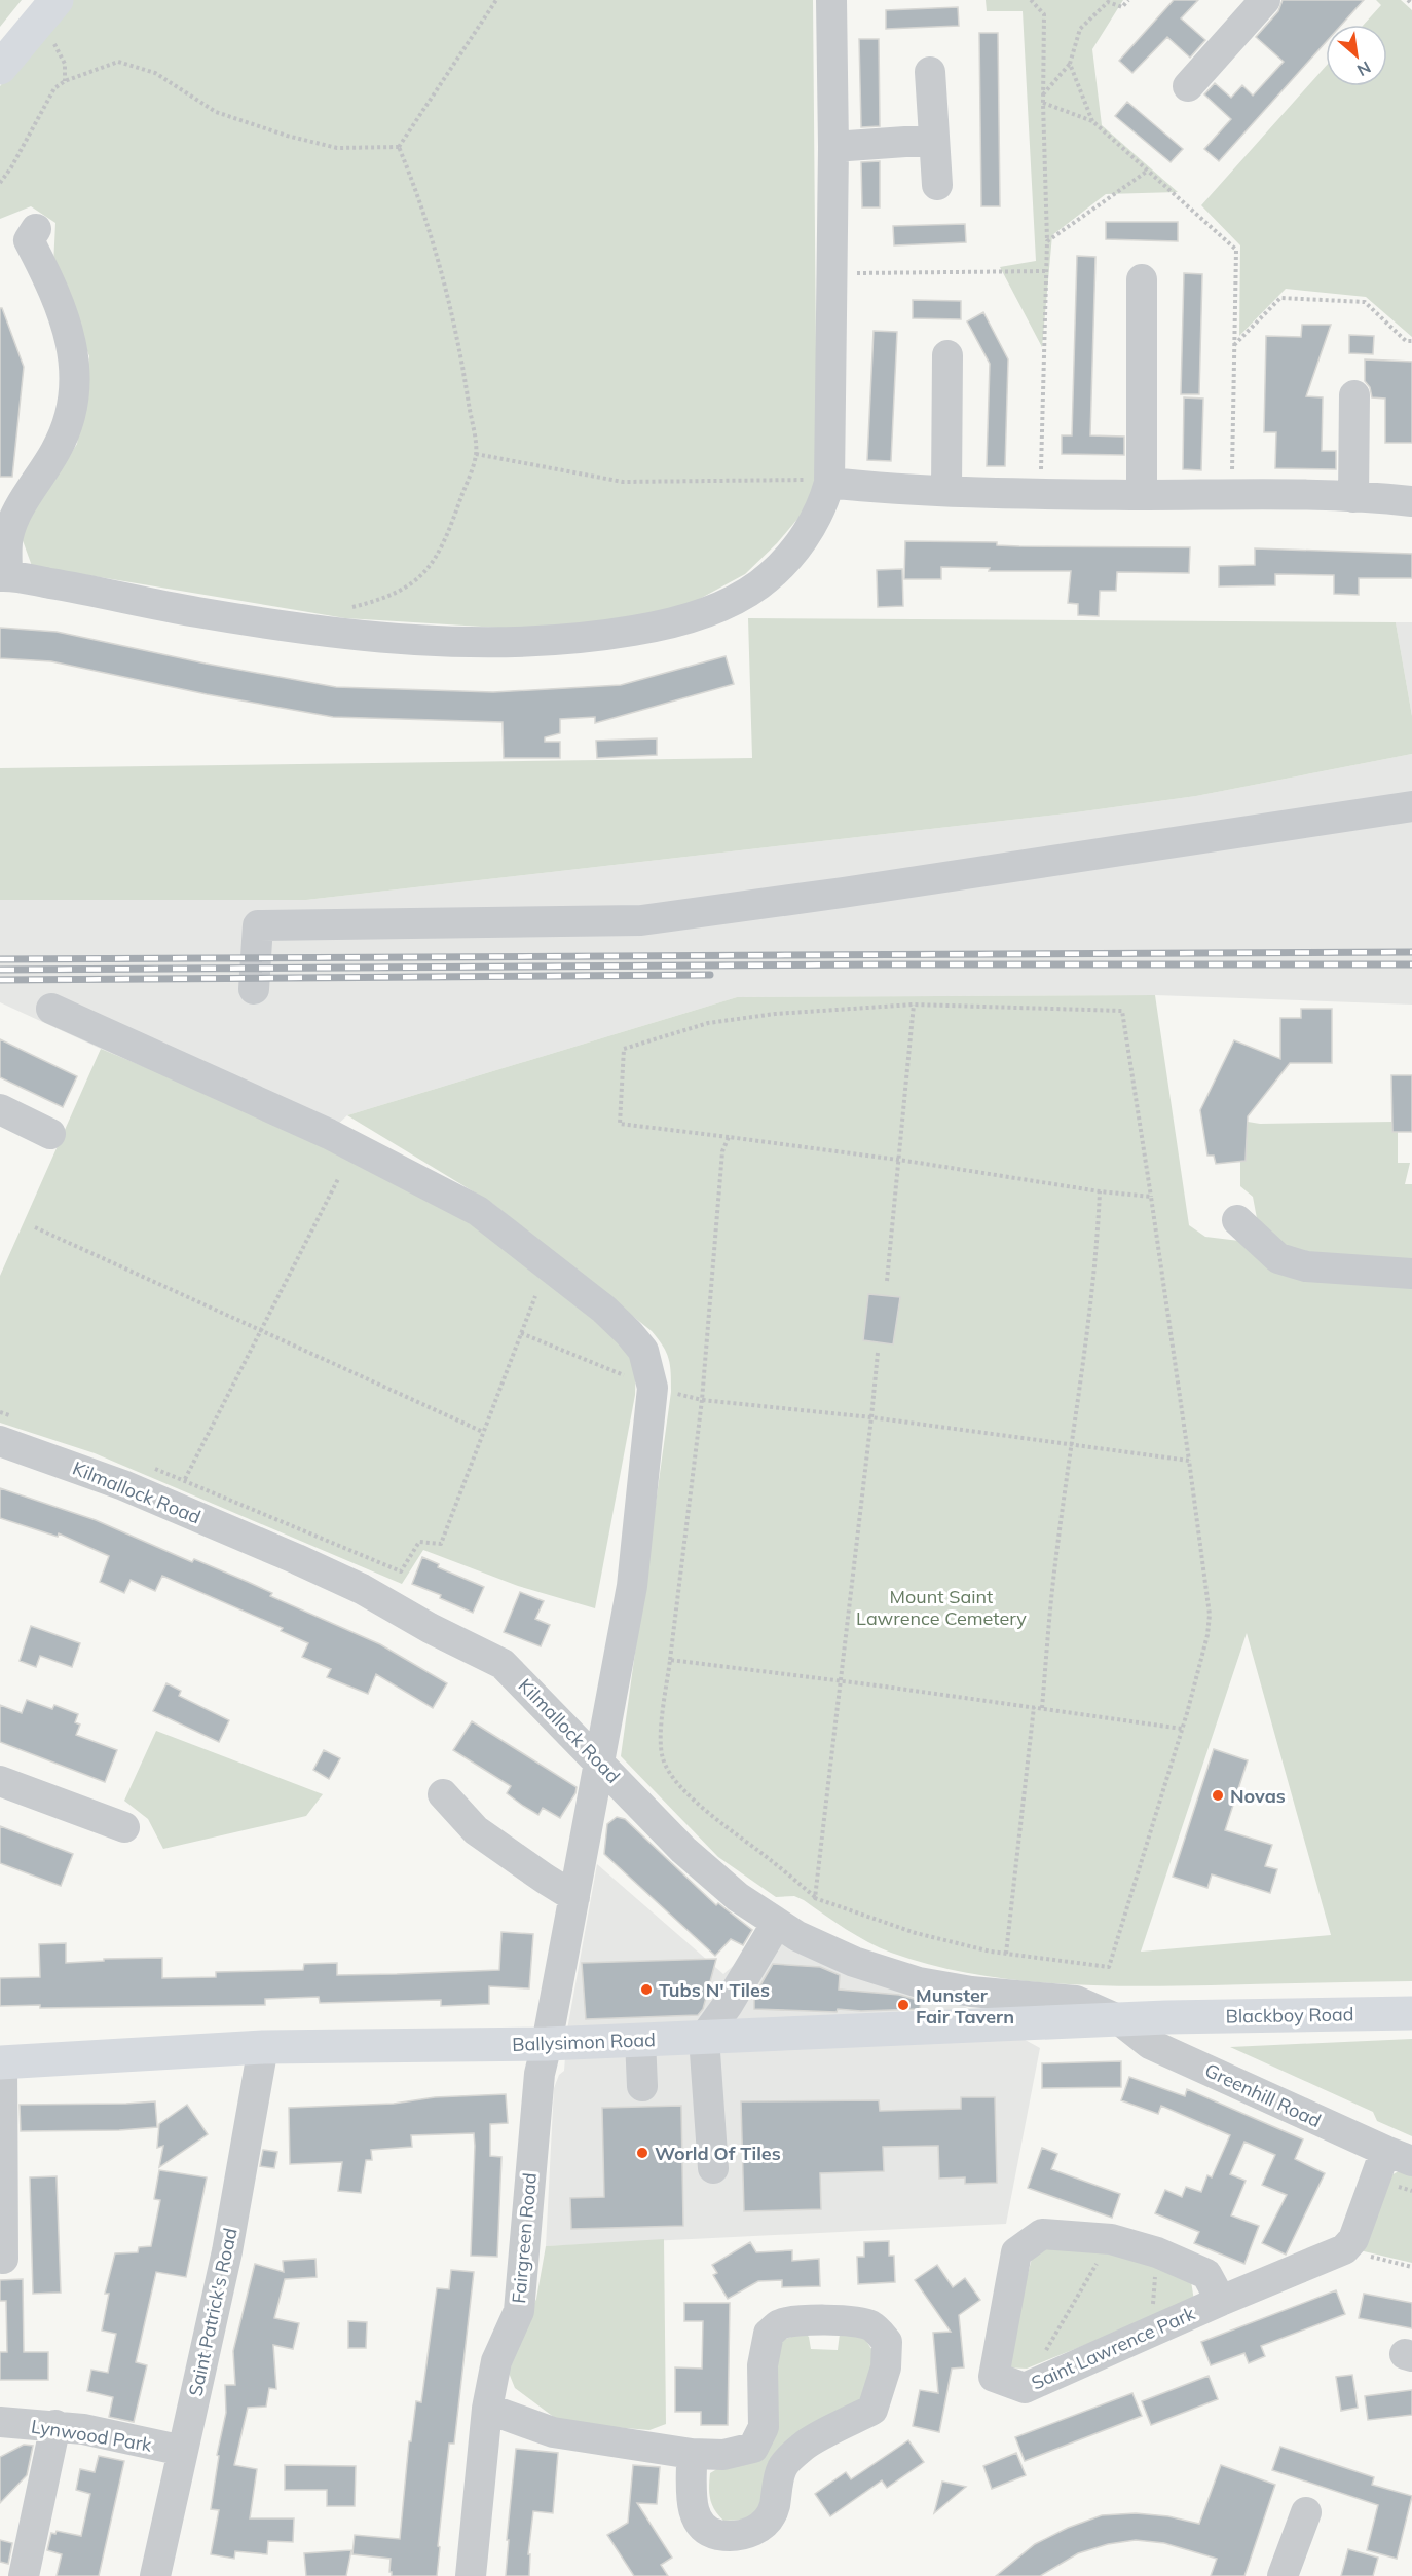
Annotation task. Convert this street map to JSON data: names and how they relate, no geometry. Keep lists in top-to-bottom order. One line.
{"streets":{"main road":["Blackboy Road","Ballysimon Road"],"street":["Kilmallock Road","Greenhill Road","Fairgreen Road","Saint Patrick's Road","Saint Lawrence Park","Lynwood Park"]},"crossings":[["Kilmallock Road","Ballysimon Road"],["Kilmallock Road","Greenhill Road"],["Kilmallock Road","Fairgreen Road"],["Blackboy Road","Ballysimon Road"],["Ballysimon Road","Greenhill Road"],["Ballysimon Road","Fairgreen Road"],["Ballysimon Road","Saint Patrick's Road"],["Saint Patrick's Road","Lynwood Park"]],"parks":["Mount Saint Lawrence Cemetery"],"places":["Novas","Tubs N' Tiles","Munster Fair Tavern","World Of Tiles"],"north":"bottom right"}
